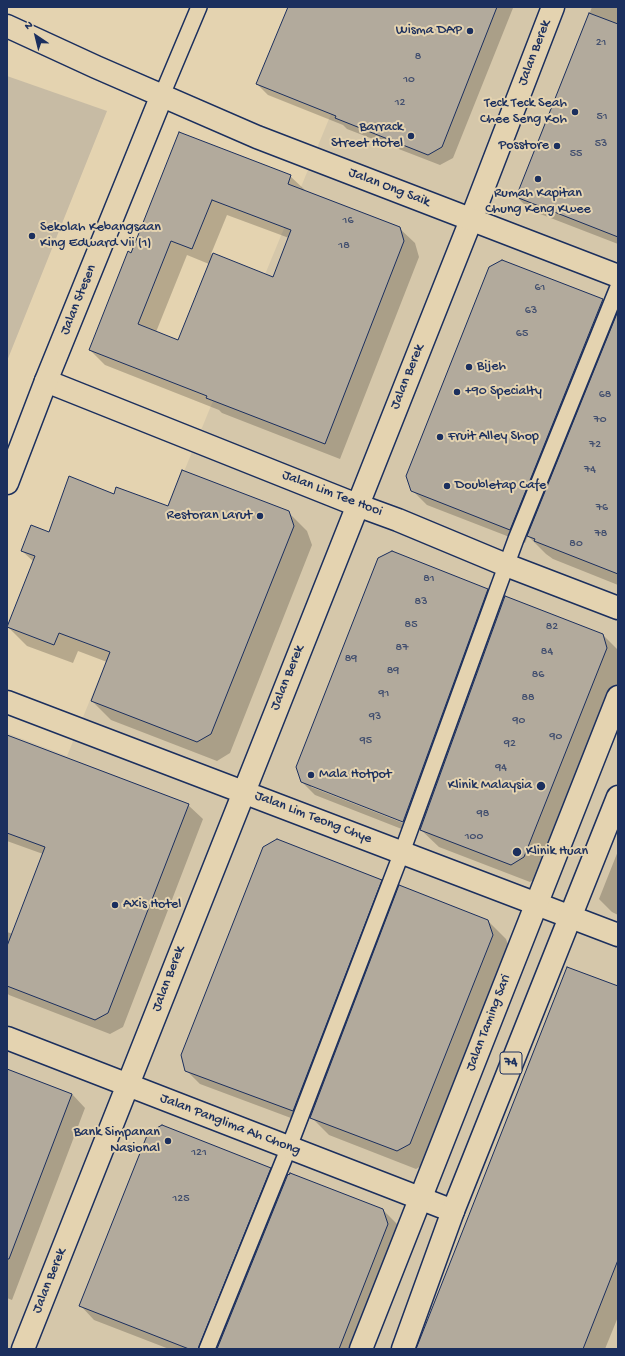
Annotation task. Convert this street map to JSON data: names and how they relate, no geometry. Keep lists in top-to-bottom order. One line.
{"streets":{"street":["Jalan Berek","Jalan Ong Saik","Jalan Stesen","Jalan Lim Tee Hooi","Jalan Lim Teong Chye","Jalan Taming Sari","74","Jalan Panglima Ah Chong"]},"crossings":[["Jalan Berek","Jalan Ong Saik"],["Jalan Berek","Jalan Lim Tee Hooi"],["Jalan Berek","Jalan Lim Teong Chye"],["Jalan Berek","Jalan Panglima Ah Chong"],["Jalan Ong Saik","Jalan Stesen"],["Jalan Stesen","Jalan Lim Tee Hooi"],["Jalan Lim Teong Chye","Jalan Taming Sari"],["Jalan Lim Teong Chye","74"],["Jalan Taming Sari","Jalan Panglima Ah Chong"],["74","Jalan Panglima Ah Chong"]],"places":["Wisma DAP","Teck Teck Seah Chee Seng Koh","Barrack Street Hotel","Posstore","Rumah Kapitan Chung Keng Kwee","Sekolah Kebangsaan King Edward Vii (1)","Bijeh","+90 Specialty","Fruit Alley Shop","Doubletap Cafe","Restoran Larut","Mala Hotpot","Klinik Malaysia","Klinik Huan","Axis Hotel","Bank Simpanan Nasional"],"house_numbers":["21","8","10","12","51","53","55","16","18","61","63","65","68","70","72","74","76","78","80","81","83","85","82","87","84","89","89","86","91","88","93","90","90","95","92","94","98","100","121","125"],"north":"top left"}
